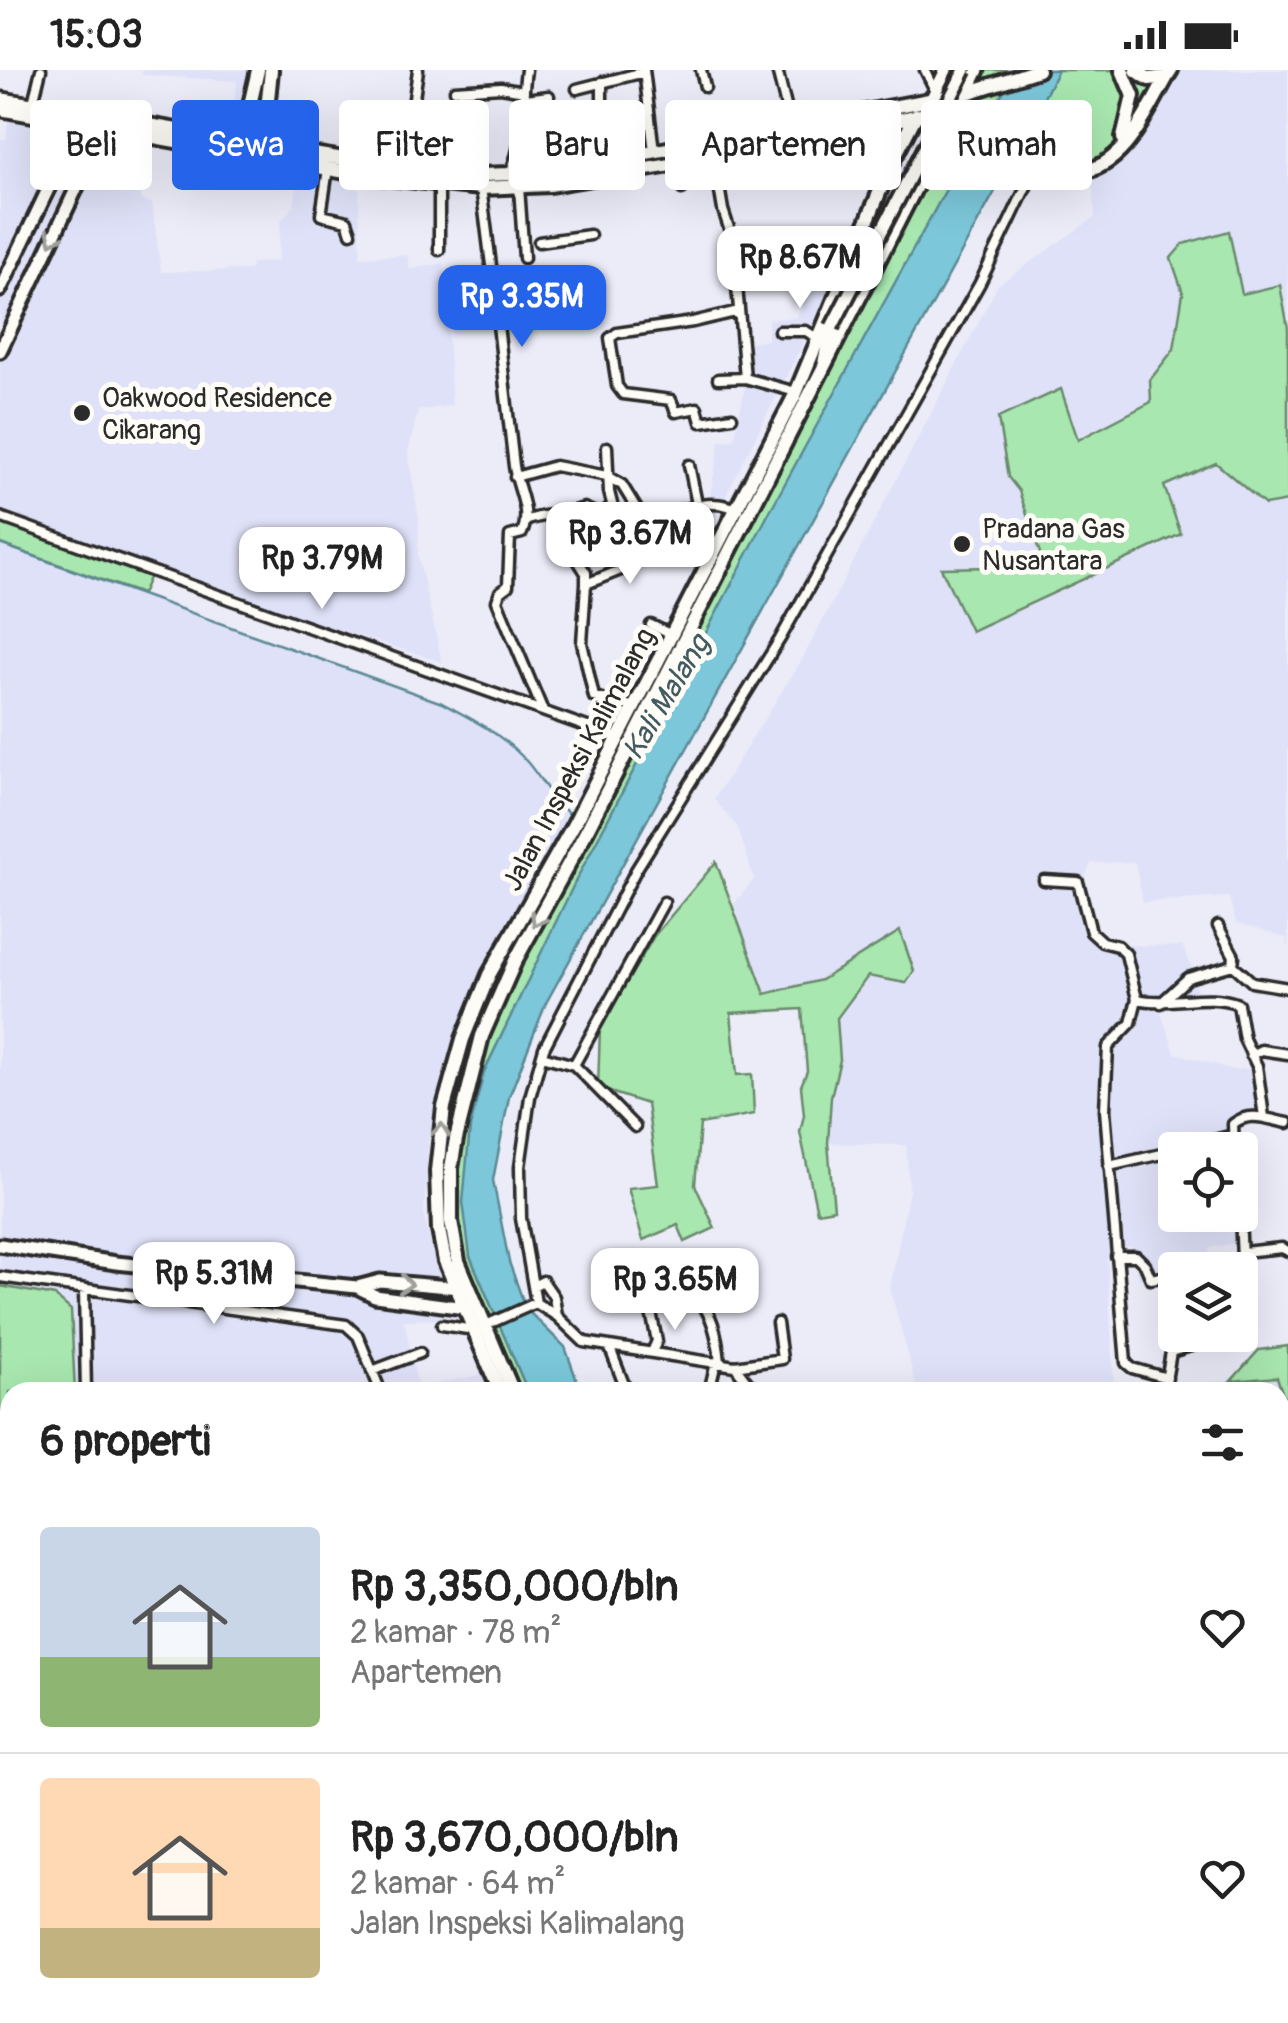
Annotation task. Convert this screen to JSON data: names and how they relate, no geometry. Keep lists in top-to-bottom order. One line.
{"streets":{"main road":["Jalan Inspeksi Kalimalang"]},"water":["Kali Malang"],"places":["Oakwood Residence Cikarang","Pradana Gas Nusantara"],"page":{"status":"15:03","chip":["Beli","Sewa","Filter","Baru","Apartemen","Rumah"],"price":["Rp 8.67M","Rp 3.35M","Rp 3.67M","Rp 3.79M","Rp 5.31M","Rp 3.65M"],"heading":"6 properti","list":[{"name":"Rp 3,350,000/bln","note":"2 kamar · 78 m² · Apartemen"},{"name":"Rp 3,670,000/bln","note":"2 kamar · 64 m² · Jalan Inspeksi Kalimalang"}]}}
